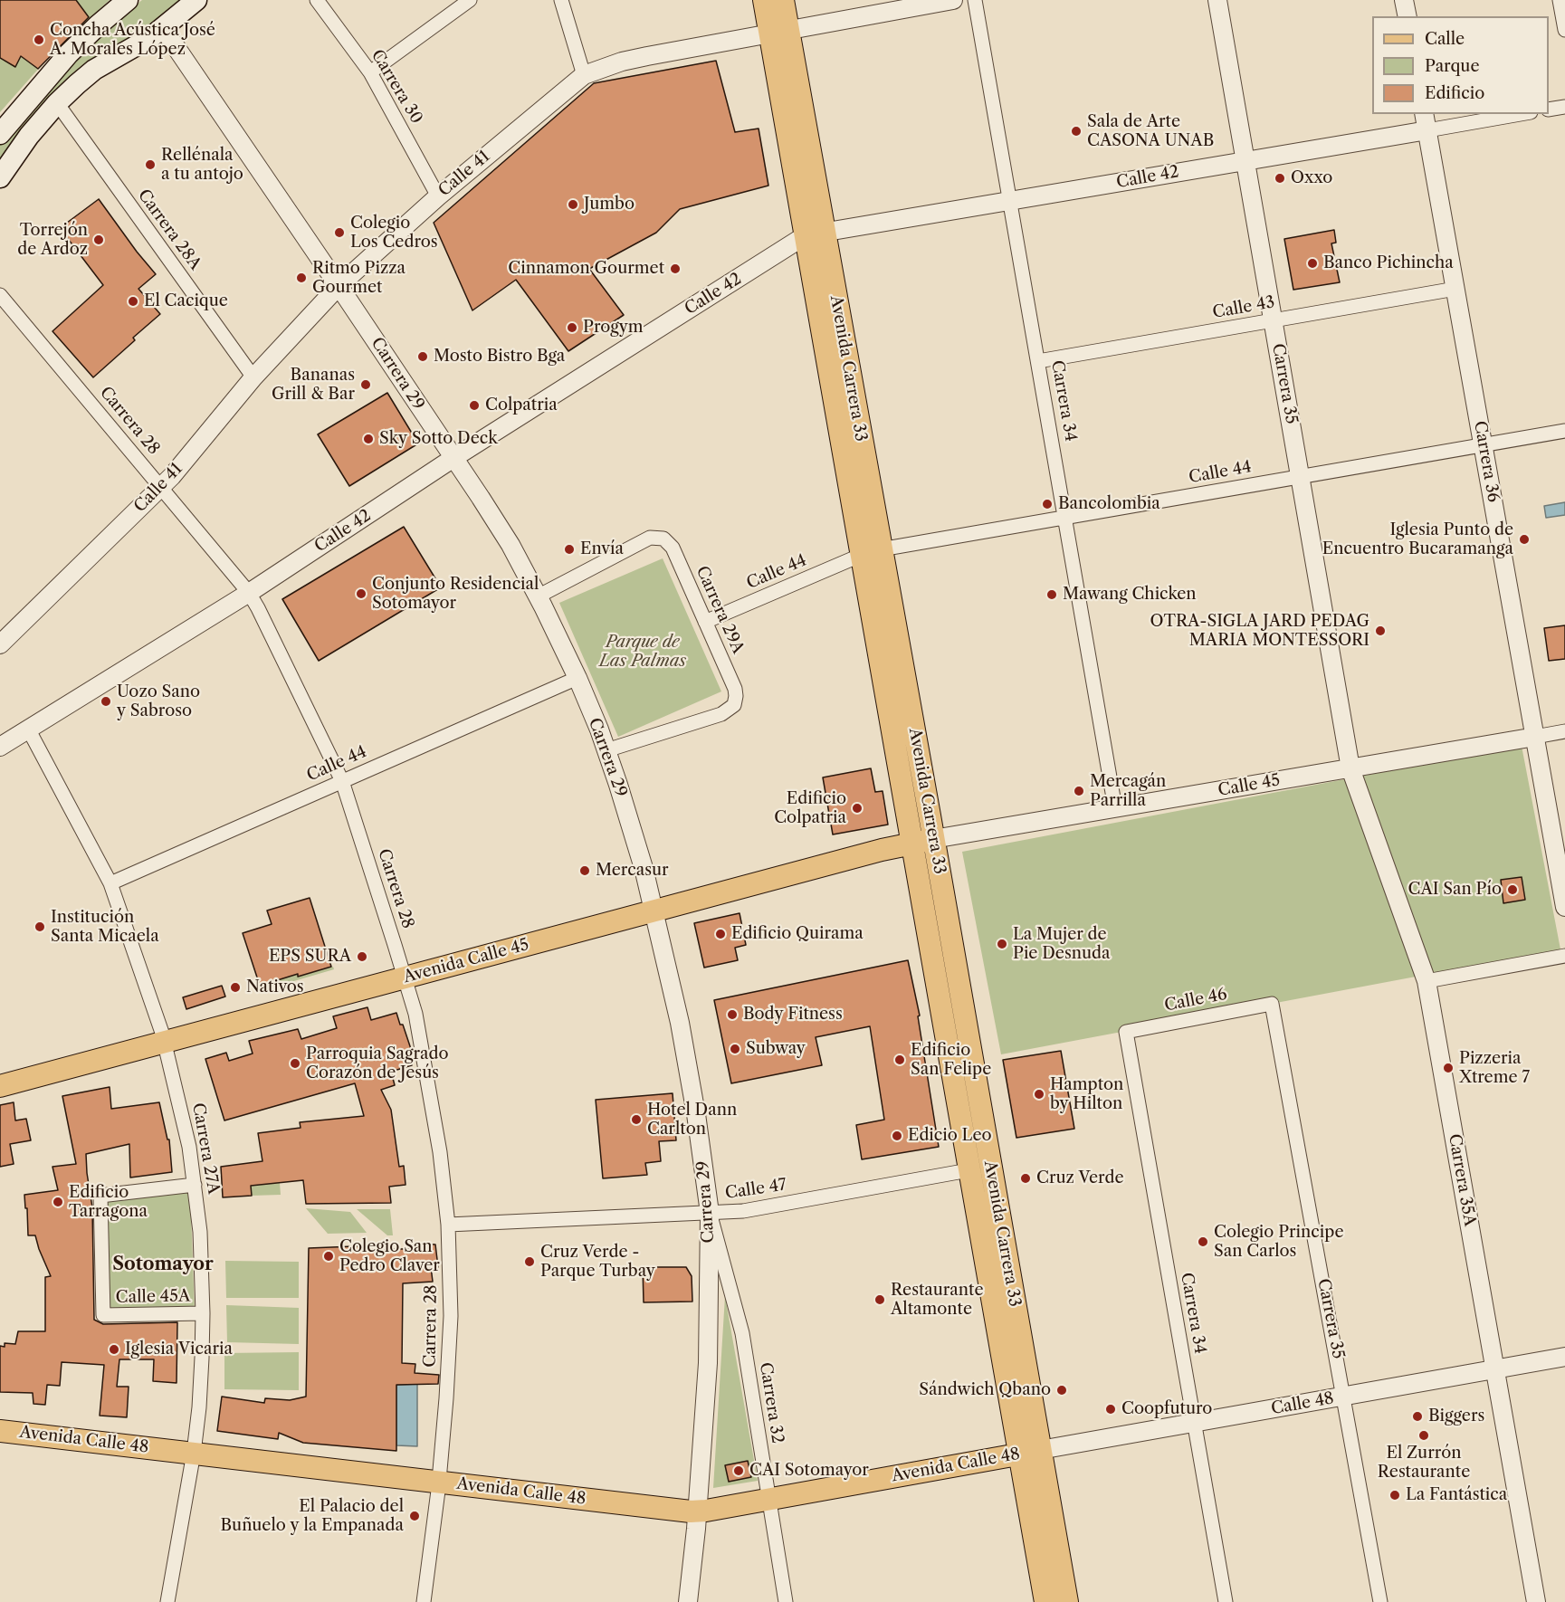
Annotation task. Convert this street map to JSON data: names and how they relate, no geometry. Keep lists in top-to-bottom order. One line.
{"streets":{"main road":["Avenida Carrera 33","Avenida Calle 45","Avenida Calle 48"],"street":["Carrera 30","Calle 41","Calle 42","Carrera 28A","Calle 43","Carrera 29","Carrera 35","Carrera 34","Carrera 28","Carrera 36","Calle 44","Carrera 29A","Calle 45","Calle 46","Carrera 27A","Carrera 35A","Calle 47","Calle 45A","Carrera 32","Calle 48"]},"crossings":[["Carrera 30","Calle 41"],["Calle 41","Carrera 28A"],["Calle 41","Avenida Carrera 33"],["Calle 41","Carrera 29"],["Calle 41","Carrera 28"],["Calle 42","Avenida Carrera 33"],["Calle 42","Carrera 29"],["Calle 42","Carrera 35"],["Calle 42","Carrera 34"],["Calle 42","Carrera 28"],["Calle 42","Carrera 36"],["Calle 42","Carrera 27A"],["Calle 43","Carrera 35"],["Calle 43","Carrera 34"],["Calle 43","Carrera 36"],["Avenida Carrera 33","Calle 44"],["Avenida Carrera 33","Calle 45"],["Avenida Carrera 33","Avenida Calle 45"],["Avenida Carrera 33","Calle 47"],["Avenida Carrera 33","Calle 48"],["Avenida Carrera 33","Avenida Calle 48"],["Carrera 29","Calle 44"],["Carrera 29","Carrera 29A"],["Carrera 29","Avenida Calle 45"],["Carrera 29","Calle 47"],["Carrera 29","Carrera 32"],["Carrera 29","Avenida Calle 48"],["Carrera 35","Calle 44"],["Carrera 35","Calle 45"],["Carrera 35","Calle 46"],["Carrera 35","Carrera 35A"],["Carrera 35","Calle 48"],["Carrera 34","Calle 44"],["Carrera 34","Calle 45"],["Carrera 34","Calle 46"],["Carrera 34","Calle 48"],["Carrera 28","Calle 44"],["Carrera 28","Avenida Calle 45"],["Carrera 28","Calle 47"],["Carrera 28","Avenida Calle 48"],["Carrera 36","Calle 44"],["Carrera 36","Calle 45"],["Calle 44","Carrera 29A"],["Calle 44","Carrera 27A"],["Calle 45","Avenida Calle 45"],["Calle 45","Carrera 35A"],["Avenida Calle 45","Carrera 27A"],["Carrera 27A","Calle 45A"],["Carrera 27A","Avenida Calle 48"],["Carrera 35A","Calle 48"],["Calle 47","Carrera 32"],["Carrera 32","Avenida Calle 48"],["Calle 48","Avenida Calle 48"]],"districts":["Sotomayor"],"parks":["Parque de Las Palmas"],"places":["Concha Acústica José A. Morales López","Sala de Arte CASONA UNAB","Rellénala a tu antojo","Oxxo","Jumbo","Colegio Los Cedros","Torrejón de Ardoz","Banco Pichincha","Cinnamon Gourmet","Ritmo Pizza Gourmet","El Cacique","Progym","Mosto Bistro Bga","Bananas Grill & Bar","Colpatria","Sky Sotto Deck","Bancolombia","Iglesia Punto de Encuentro Bucaramanga","Envía","Conjunto Residencial Sotomayor","Mawang Chicken","OTRA-SIGLA JARD PEDAG MARIA MONTESSORI","Uozo Sano y Sabroso","Mercagán Parrilla","Edificio Colpatria","Mercasur","CAI San Pío","Institución Santa Micaela","Edificio Quirama","La Mujer de Pie Desnuda","EPS SURA","Nativos","Body Fitness","Subway","Edificio San Felipe","Parroquia Sagrado Corazón de Jesús","Pizzeria Xtreme 7","Hampton by Hilton","Hotel Dann Carlton","Edicio Leo","Cruz Verde","Edificio Tarragona","Colegio Principe San Carlos","Colegio San Pedro Claver","Cruz Verde - Parque Turbay","Restaurante Altamonte","Iglesia Vicaria","Sándwich Qbano","Coopfuturo","Biggers","El Zurrón Restaurante","CAI Sotomayor","La Fantástica","El Palacio del Buñuelo y la Empanada"],"legend":["Calle","Parque","Edificio"]}
